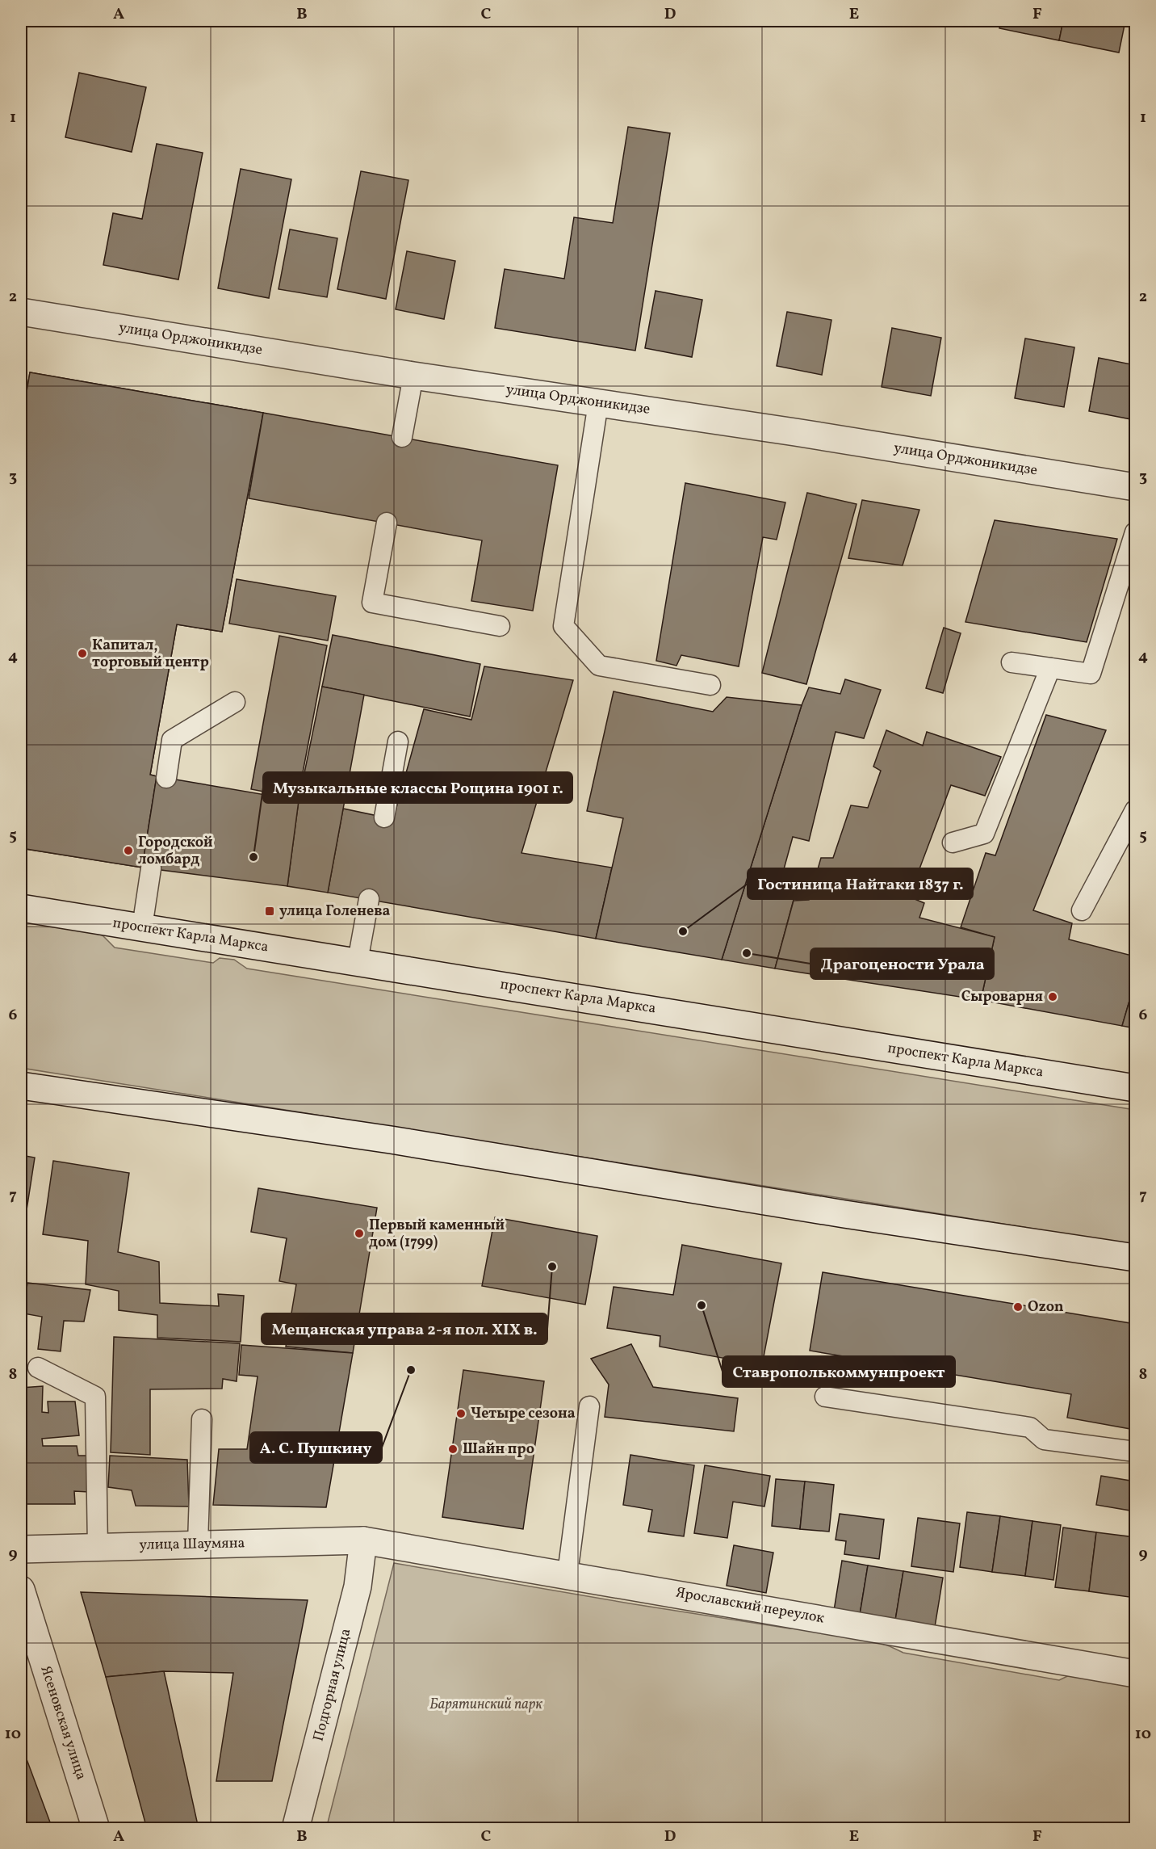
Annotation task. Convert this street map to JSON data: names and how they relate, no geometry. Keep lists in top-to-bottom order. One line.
{"streets":{"street":["улица Орджоникидзе","проспект Карла Маркса","улица Шаумяна","Ярославский переулок","Подгорная улица","Ясеновская улица"]},"crossings":[["улица Шаумяна","Ярославский переулок"],["улица Шаумяна","Подгорная улица"],["Ярославский переулок","Подгорная улица"]],"parks":["Барятинский парк"],"places":{"other":["Капитал, торговый центр","Городской ломбард","Музыкальные классы Рощина 1901 г.","Гостиница Найтаки 1837 г.","Драгоцености Урала","Сыроварня","Первый каменный дом (1799)","Мещанская управа 2-я пол. XIX в.","Ставрополькоммунпроект","Ozon","А. С. Пушкину","Четыре сезона","Шайн про"],"transit":["улица Голенева"]},"grid":{"columns":["A","B","C","D","E","F"],"rows":["1","2","3","4","5","6","7","8","9","10"]}}
